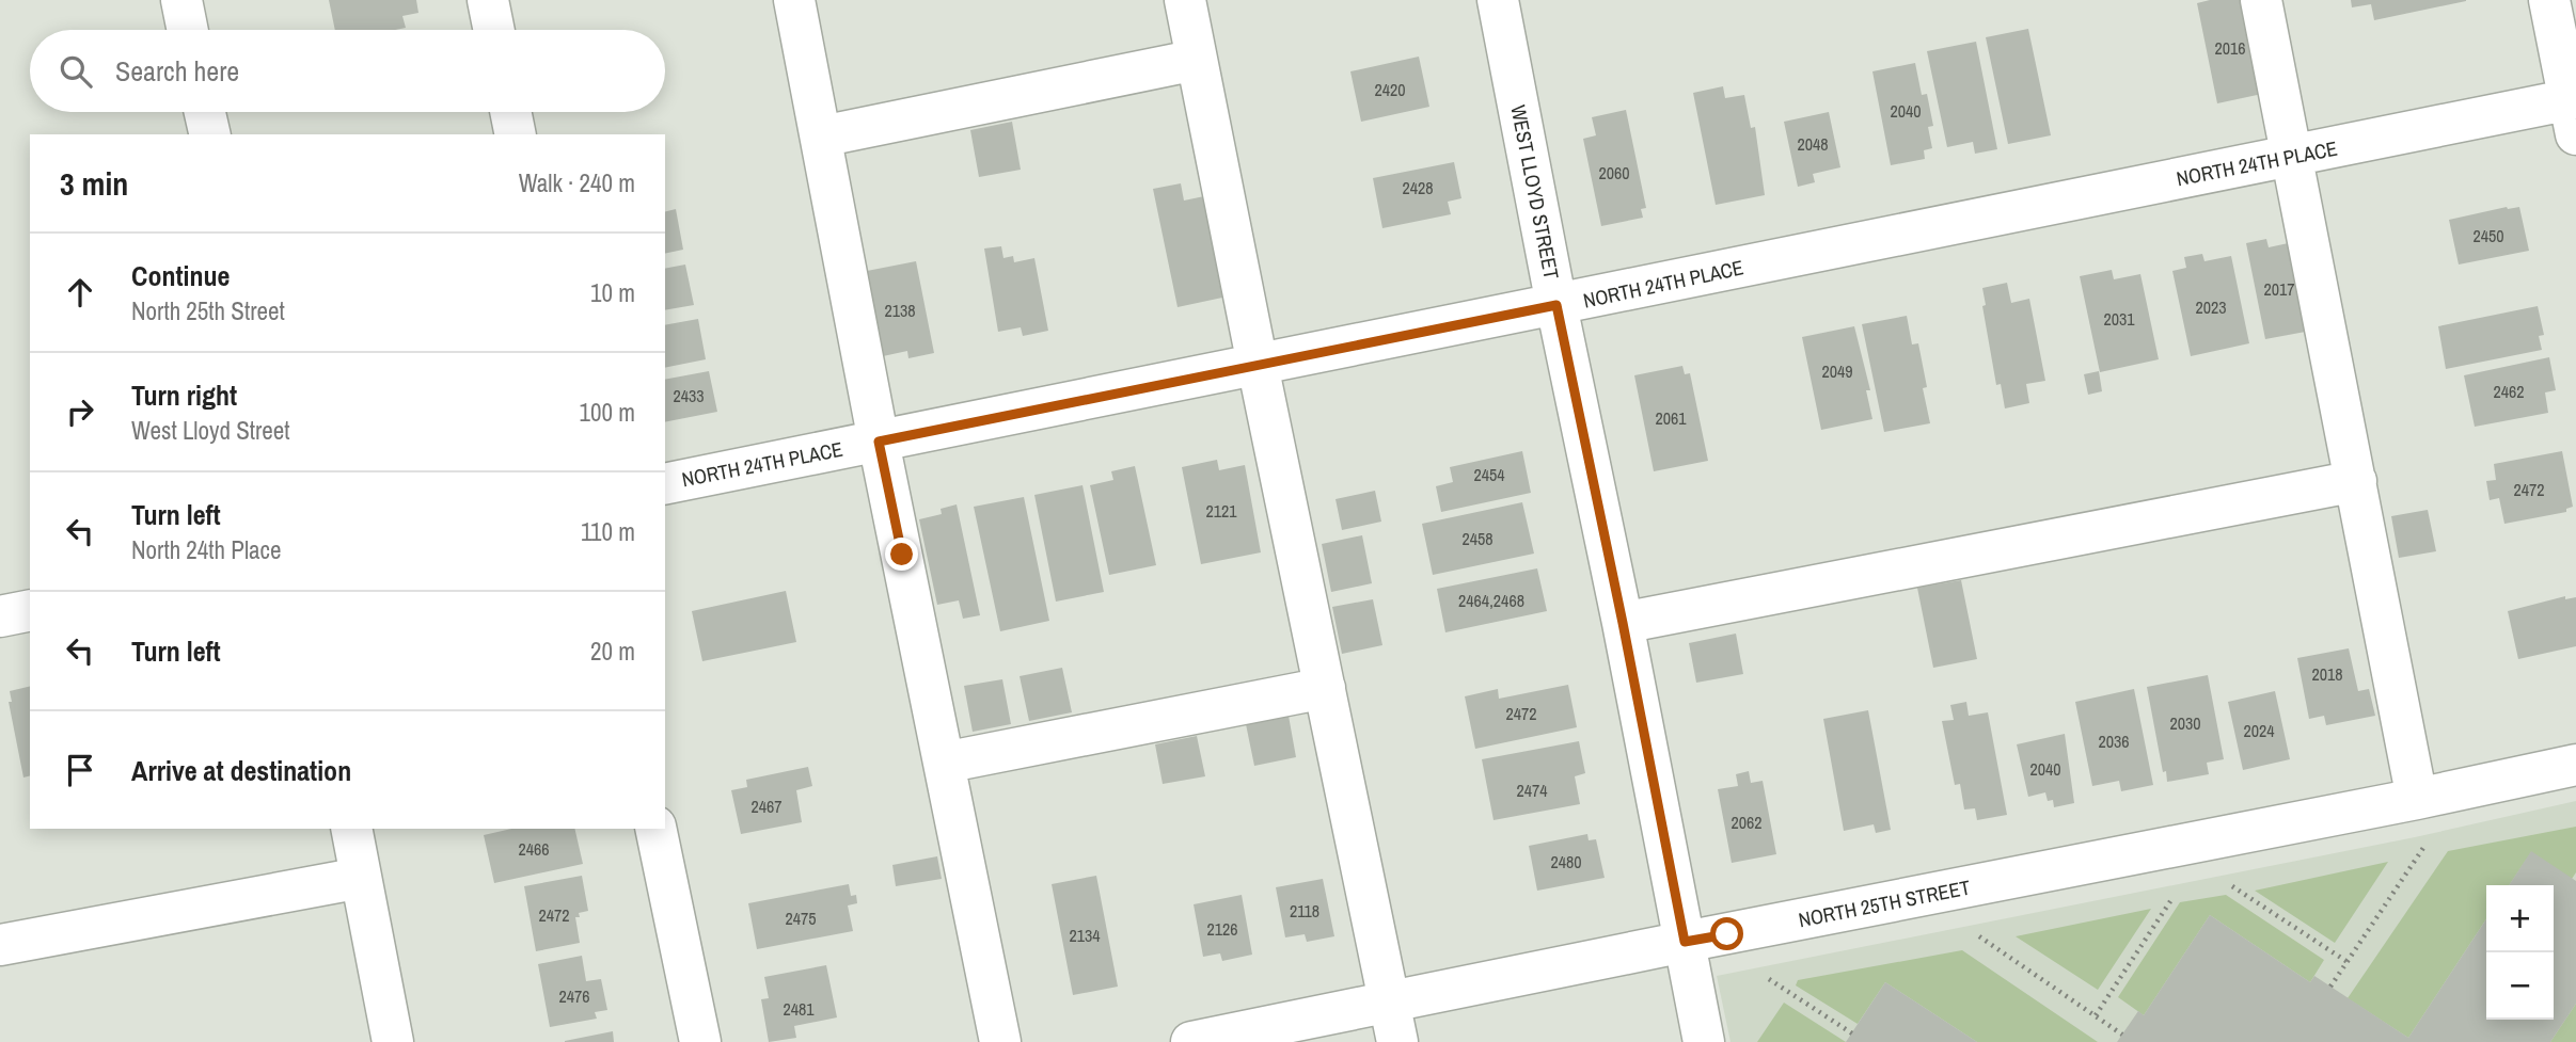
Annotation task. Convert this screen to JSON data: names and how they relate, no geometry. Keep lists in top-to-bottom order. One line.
{"streets":{"street":["NORTH 24TH PLACE","WEST LLOYD STREET","NORTH 25TH STREET"]},"crossings":[["NORTH 24TH PLACE","WEST LLOYD STREET"],["WEST LLOYD STREET","NORTH 25TH STREET"]],"house_numbers":["2016","2420","2040","2048","2060","2428","2450","2017","2023","2138","2031","2049","2462","2433","2061","2454","2472","2121","2458","2464,2468","2018","2472","2030","2024","2036","2040","2474","2467","2062","2466","2480","2118","2472","2475","2126","2134","2476","2481"],"page":{"search":"Search here","heading":["3 min","Walk · 240 m"],"list":[["Continue","North 25th Street","10 m"],["Turn right","West Lloyd Street","100 m"],["Turn left","North 24th Place","110 m"],["Turn left","20 m"],"Arrive at destination"],"map_buttons":["+","−"]}}
